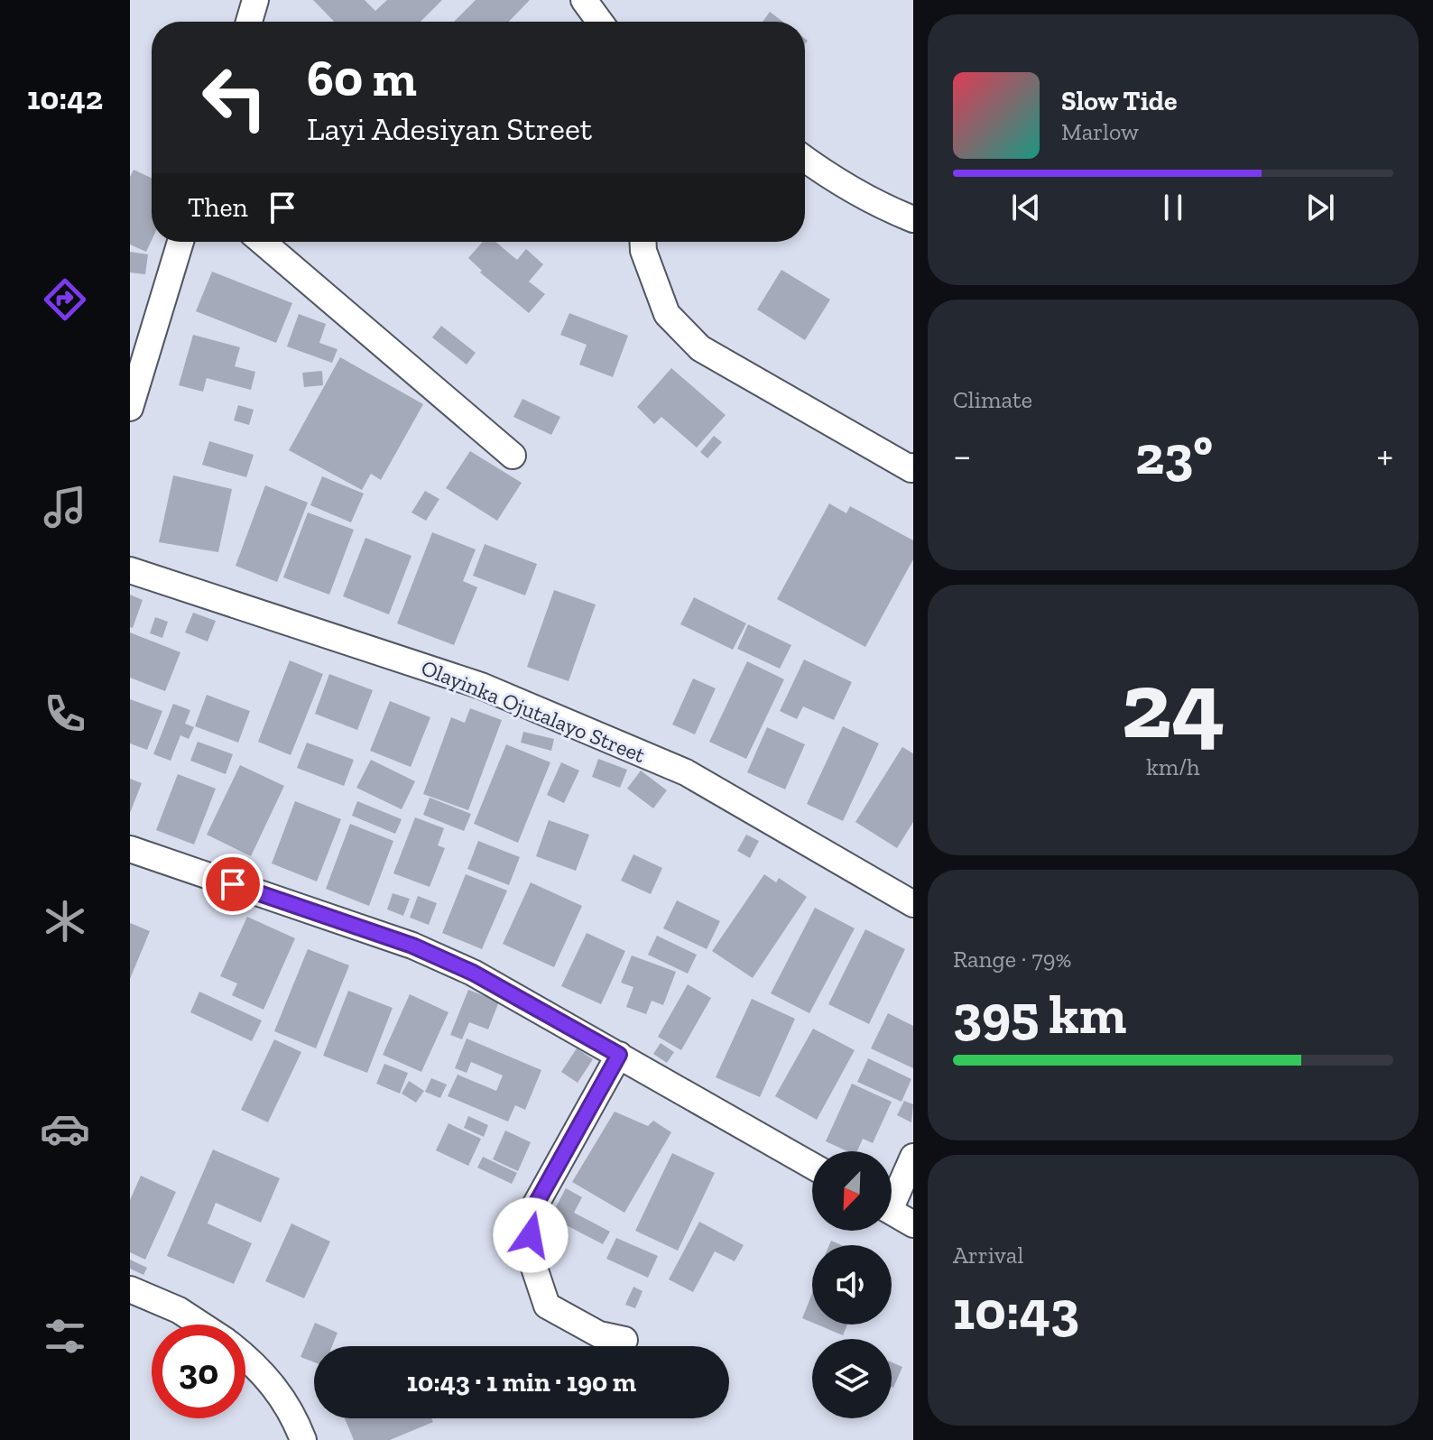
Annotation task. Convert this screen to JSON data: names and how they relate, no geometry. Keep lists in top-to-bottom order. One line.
{"streets":{"street":["Olayinka Ojutalayo Street"]},"north":"bottom left","page":{"tabs":"10:42","turn":["60 m","Layi Adesiyan Street"],"song":["Slow Tide","Marlow"],"then":"Then","tile":["Climate",["24","km/h"],["Range · 79%","395 km"],["Arrival","10:43"]],"heat":["−","23°","+"],"limit":"30","trip":"10:43 · 1 min · 190 m"}}
